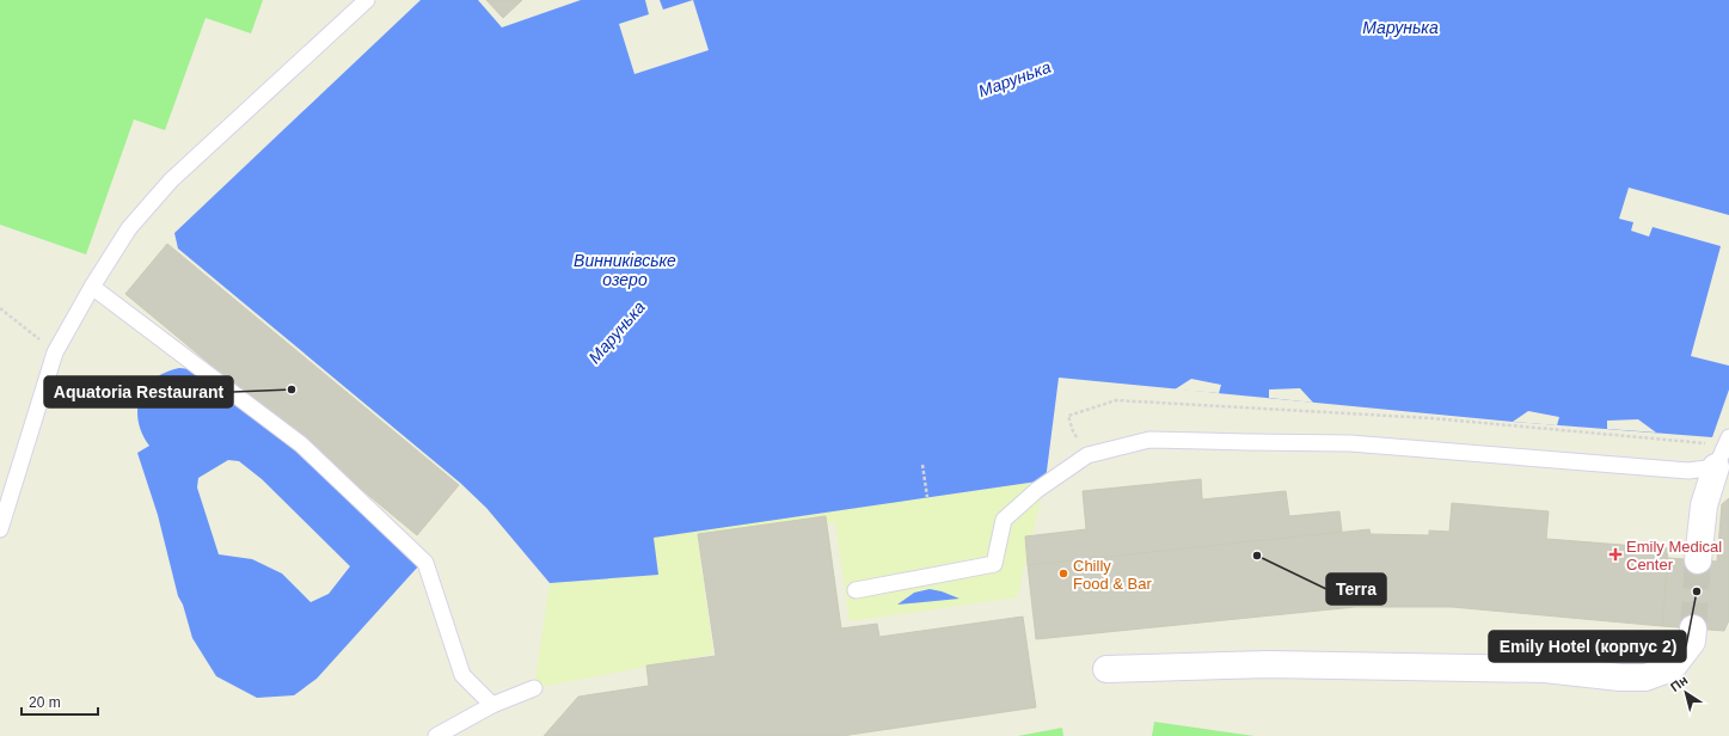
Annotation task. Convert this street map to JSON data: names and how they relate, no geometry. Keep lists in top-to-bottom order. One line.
{"water":["Марунька","Винниківське озеро"],"places":{"other":["Aquatoria Restaurant","Terra","Chilly Food & Bar","Emily Hotel (корпус 2)"],"health":["Emily Medical Center"]},"scale_bar":"20 m","north":"top left"}
